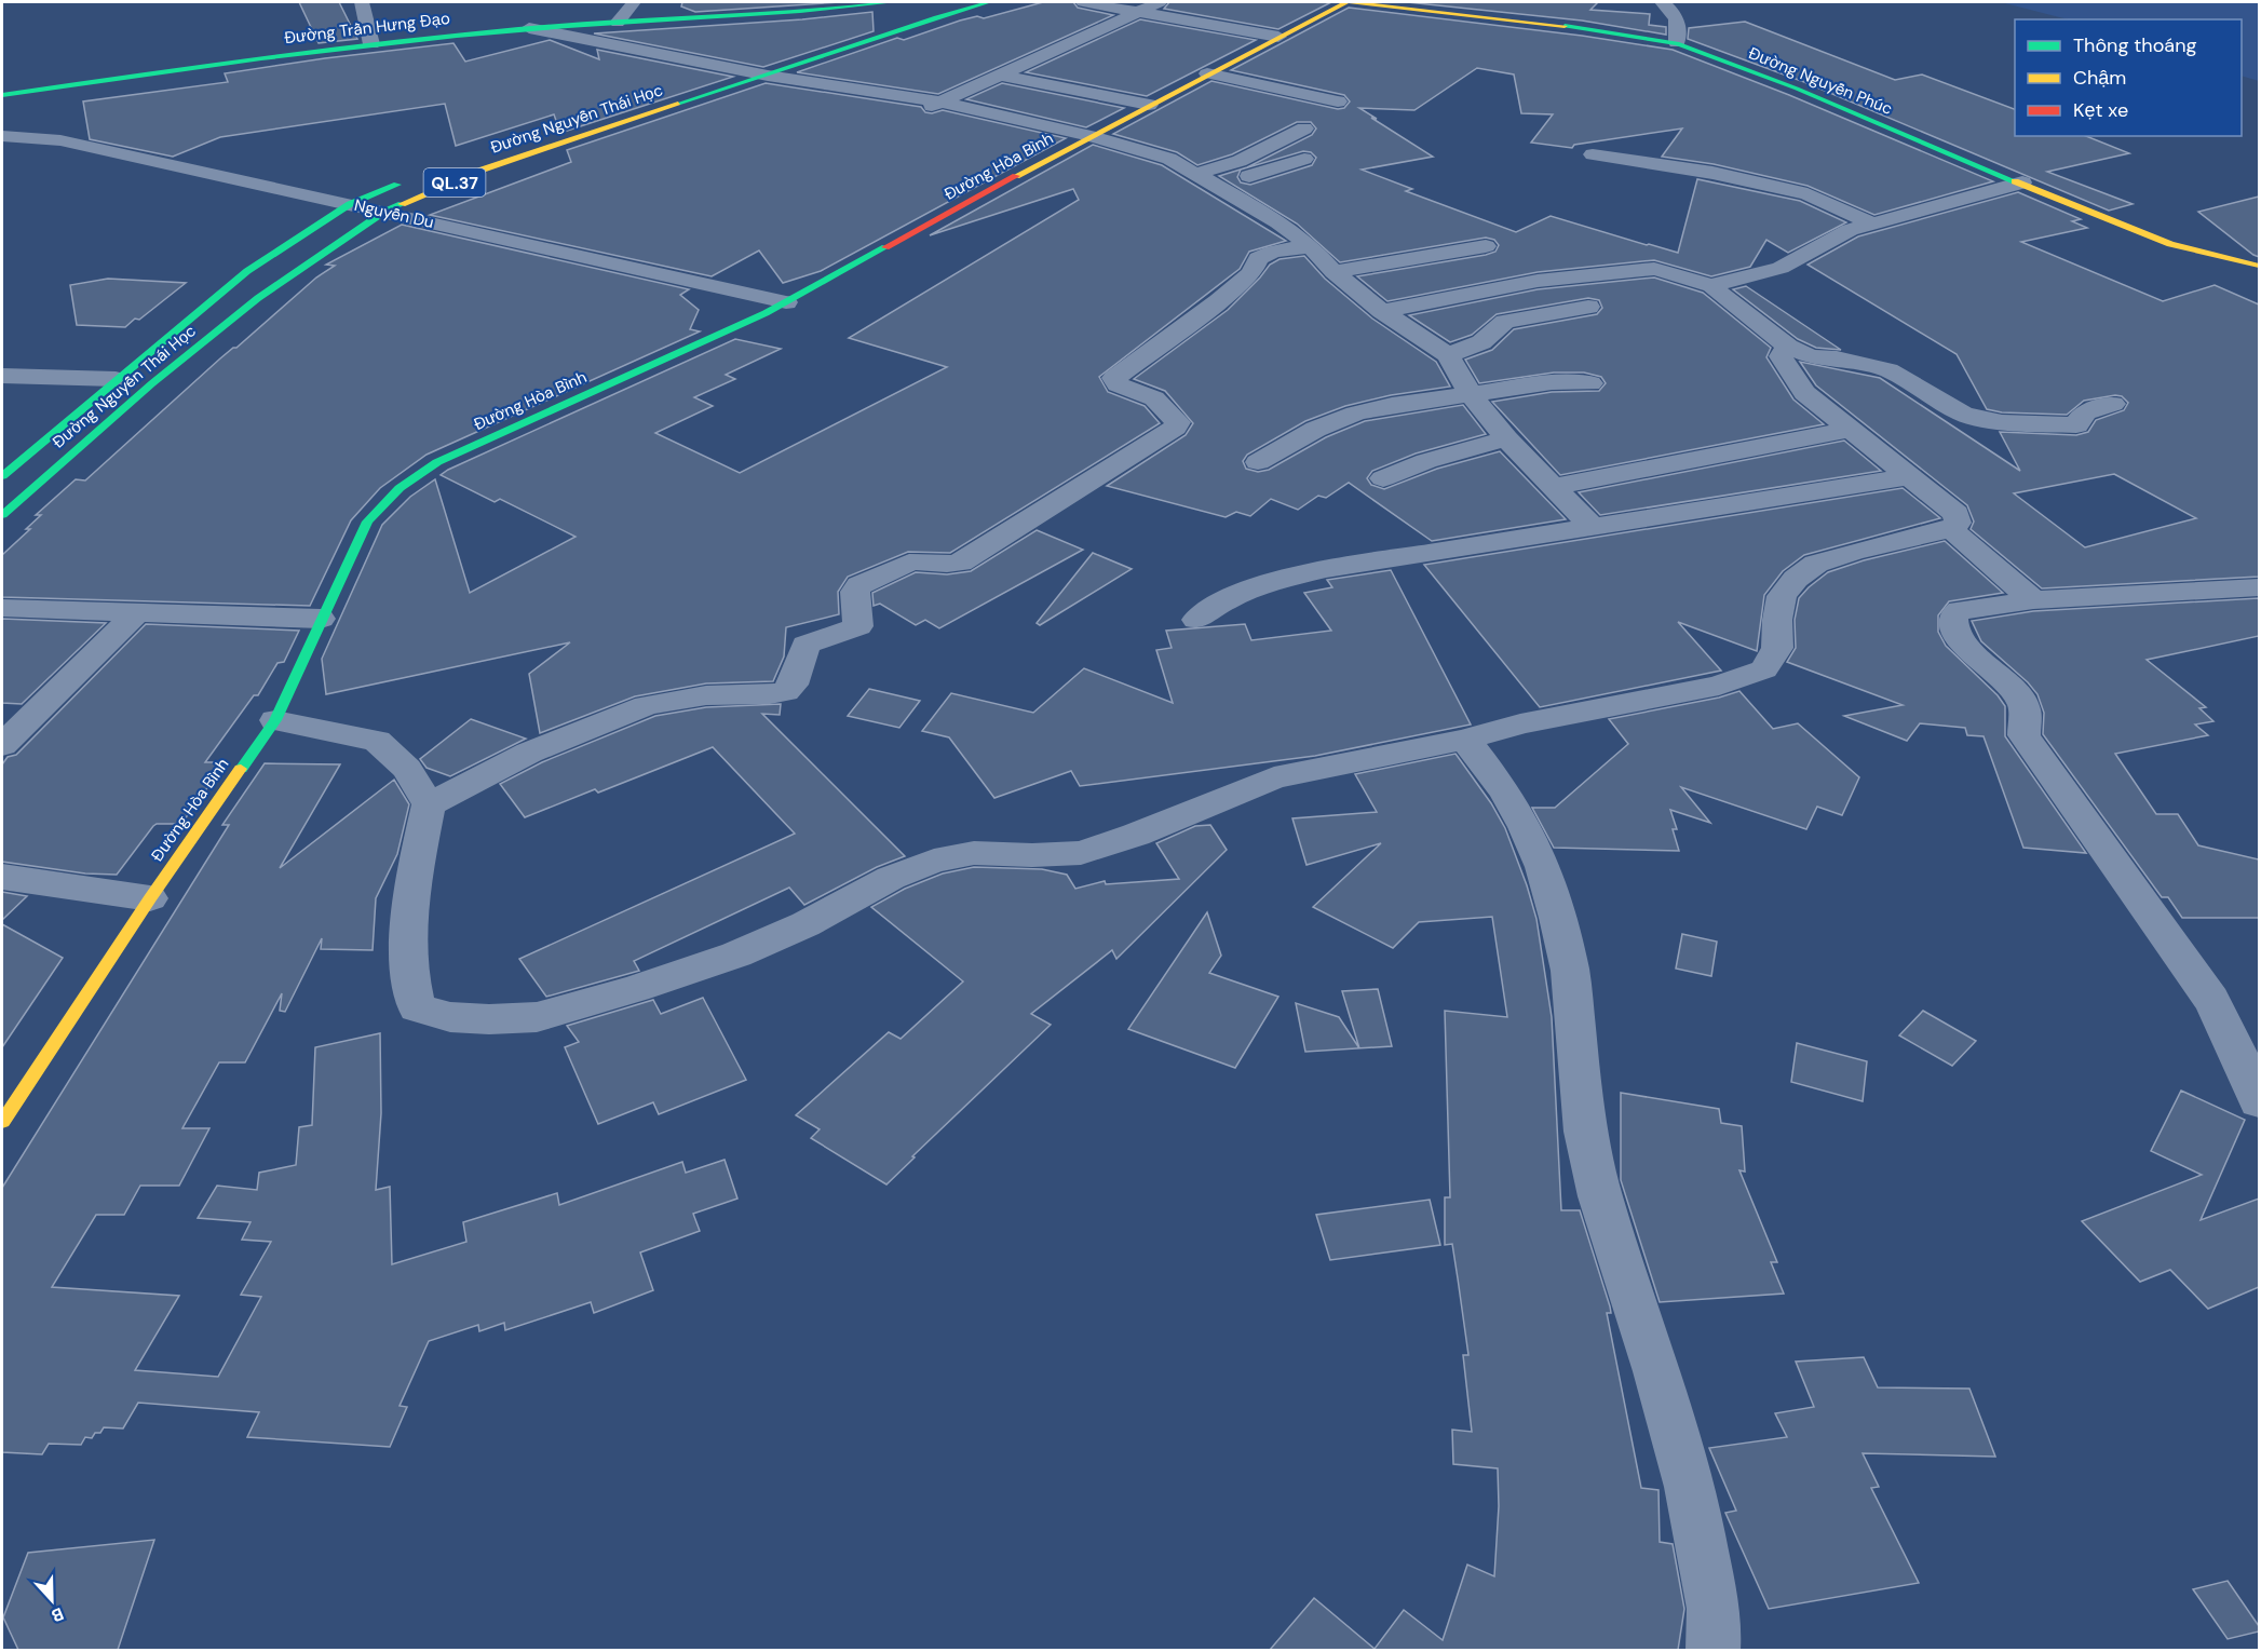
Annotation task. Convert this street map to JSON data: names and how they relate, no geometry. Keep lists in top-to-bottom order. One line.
{"streets":{"main road":["Đường Trần Hưng Đạo","Đường Nguyễn Phúc","Đường Nguyễn Thái Học","Đường Hòa Bình","QL.37"],"street":["Nguyễn Du"]},"crossings":[["Đường Nguyễn Phúc","Đường Hòa Bình"],["Đường Nguyễn Thái Học","QL.37"],["Đường Nguyễn Thái Học","Nguyễn Du"],["Đường Hòa Bình","Nguyễn Du"]],"legend":["Thông thoáng","Chậm","Kẹt xe"],"north":"bottom"}
